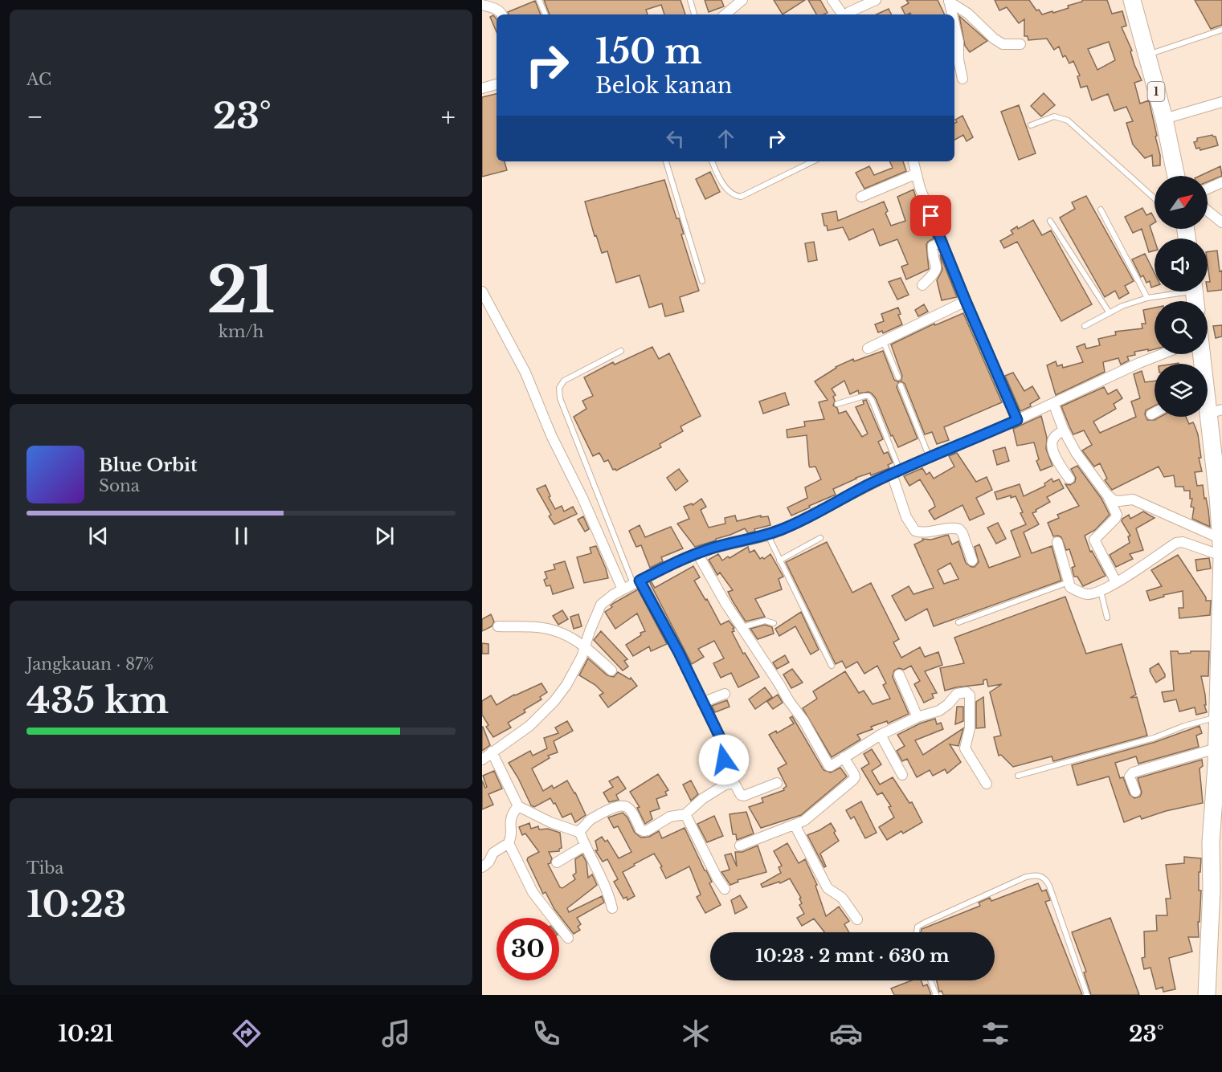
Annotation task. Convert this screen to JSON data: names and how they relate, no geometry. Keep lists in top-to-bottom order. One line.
{"streets":{"highway":["1"]},"north":"top right","page":{"tile":["AC",["21","km/h"],["Jangkauan · 87%","435 km"],["Tiba","10:23"]],"turn":["150 m","Belok kanan"],"heat":["−","23°","+"],"song":["Blue Orbit","Sona"],"limit":"30","trip":"10:23 · 2 mnt · 630 m","tabs":["10:21","23°"]}}
